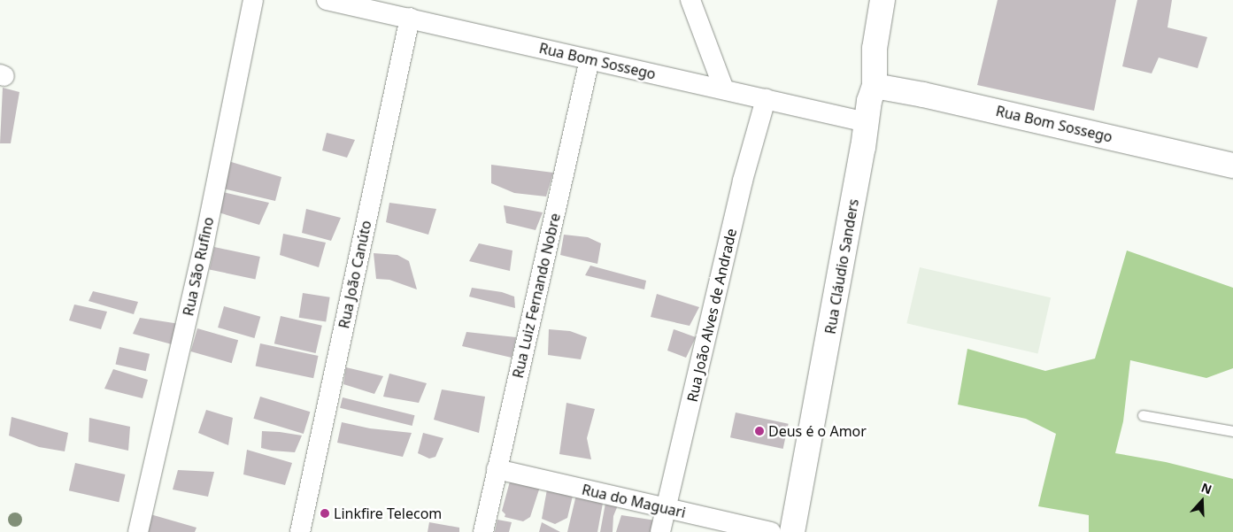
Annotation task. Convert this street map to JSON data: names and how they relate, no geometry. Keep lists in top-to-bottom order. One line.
{"streets":{"main road":["Rua Bom Sossego","Rua Cláudio Sanders"],"street":["Rua São Rufino","Rua João Canúto","Rua Luiz Fernando Nobre","Rua João Alves de Andrade","Rua do Maguari"]},"crossings":[["Rua Bom Sossego","Rua Cláudio Sanders"],["Rua Bom Sossego","Rua João Canúto"],["Rua Bom Sossego","Rua Luiz Fernando Nobre"],["Rua Bom Sossego","Rua João Alves de Andrade"],["Rua Luiz Fernando Nobre","Rua do Maguari"],["Rua João Alves de Andrade","Rua do Maguari"]],"places":["Deus é o Amor","Linkfire Telecom"],"north":"top"}
